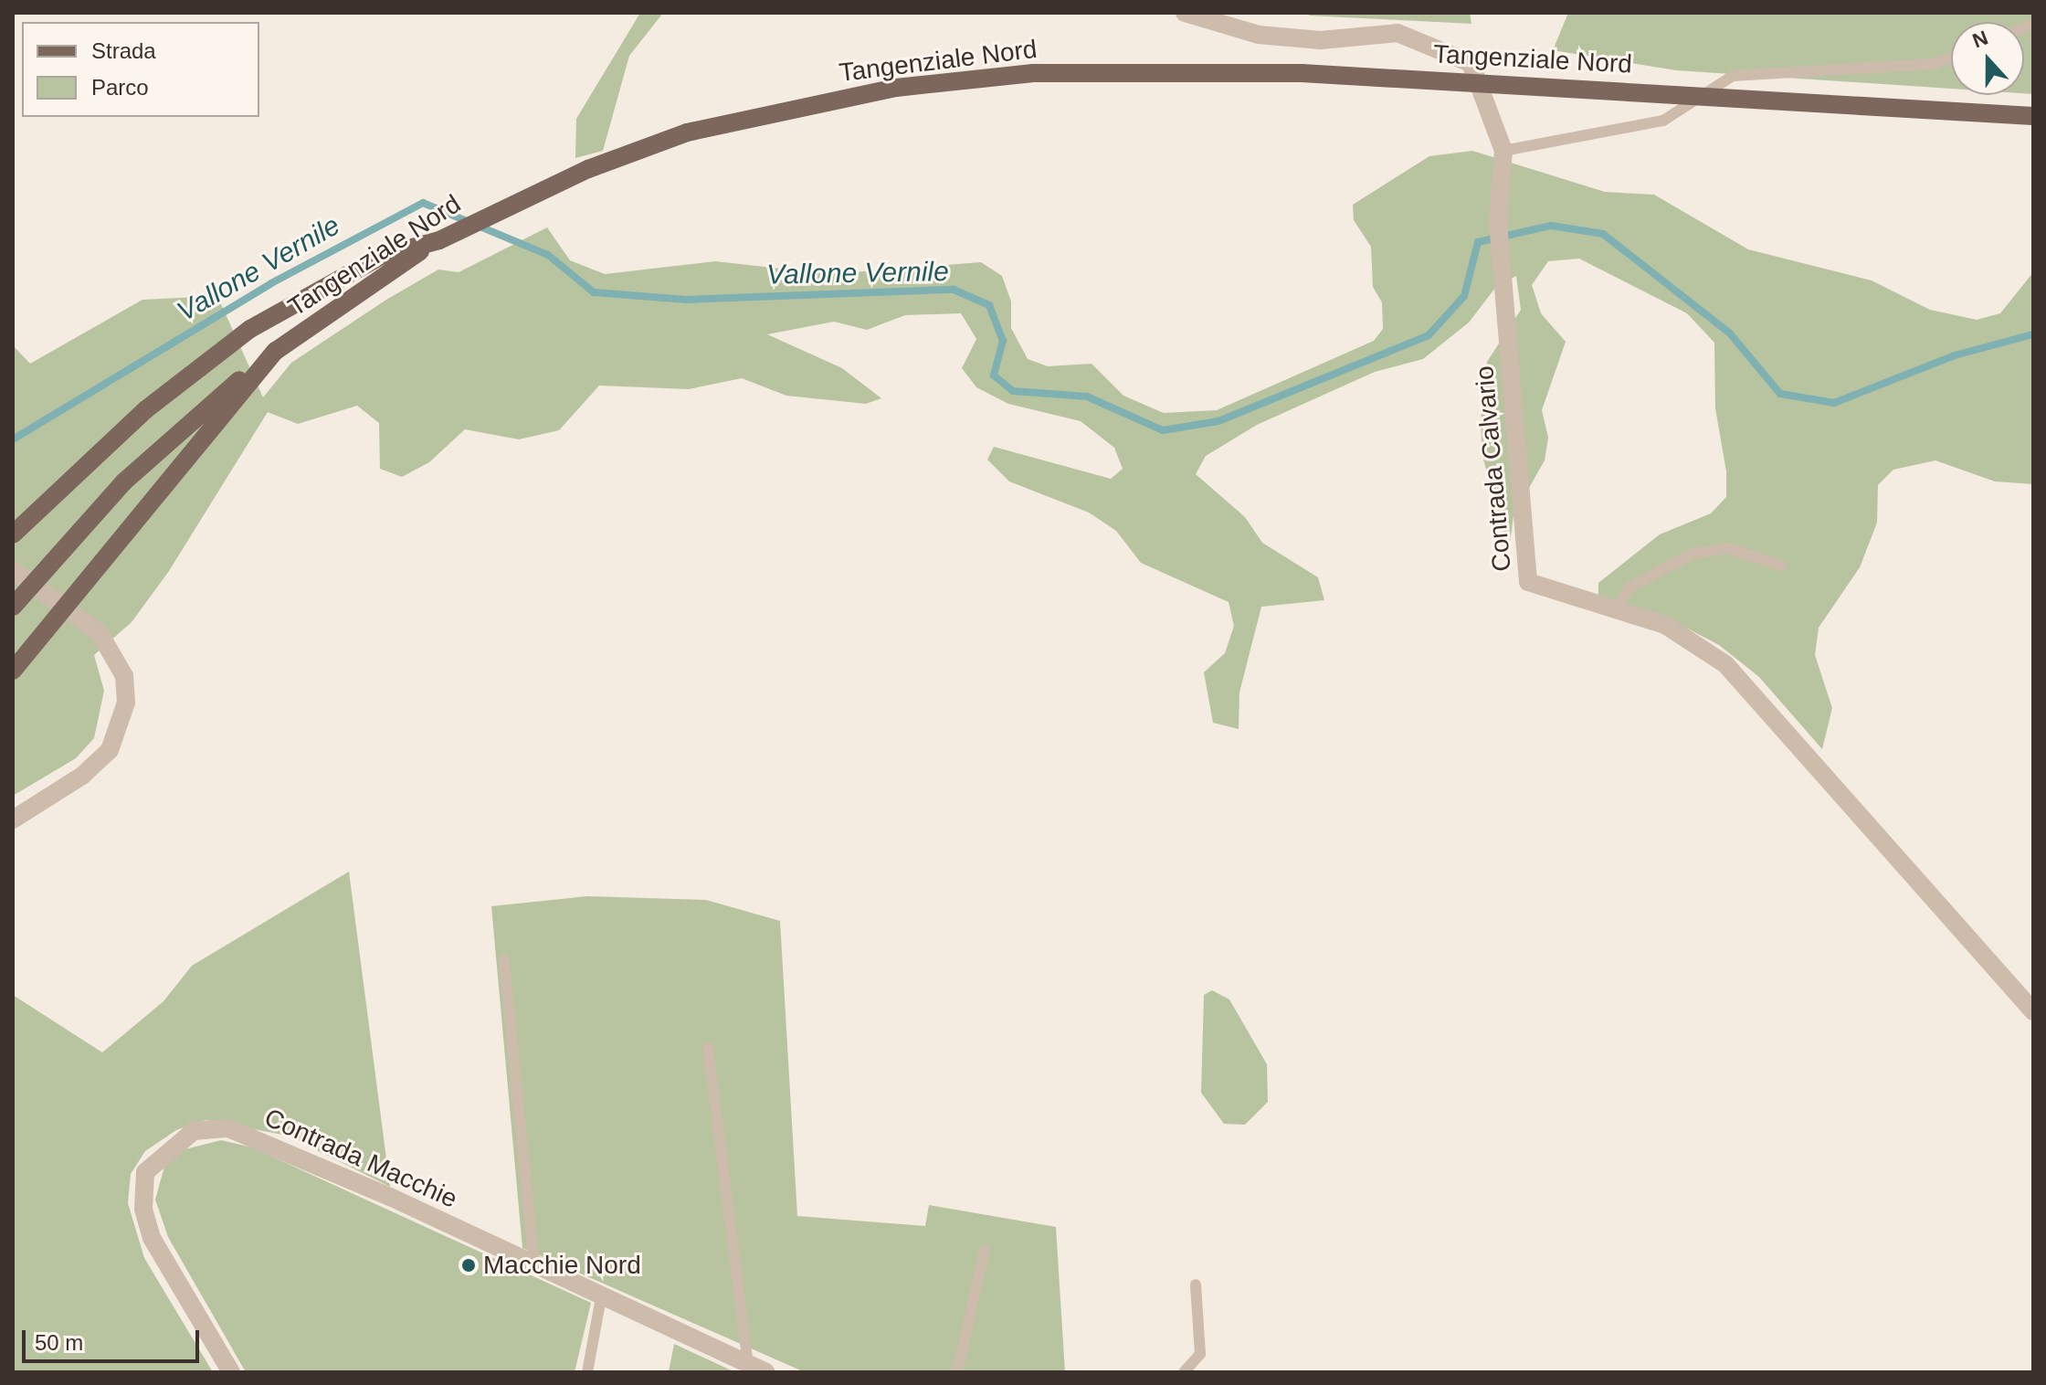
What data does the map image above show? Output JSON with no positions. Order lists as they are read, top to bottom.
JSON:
{
  "streets": {
    "main road": ["Tangenziale Nord"],
    "street": ["Contrada Calvario", "Contrada Macchie"]
  },
  "water": ["Vallone Vernile"],
  "places": ["Macchie Nord"],
  "legend": ["Strada", "Parco"],
  "scale_bar": "50 m",
  "north": "top"
}
